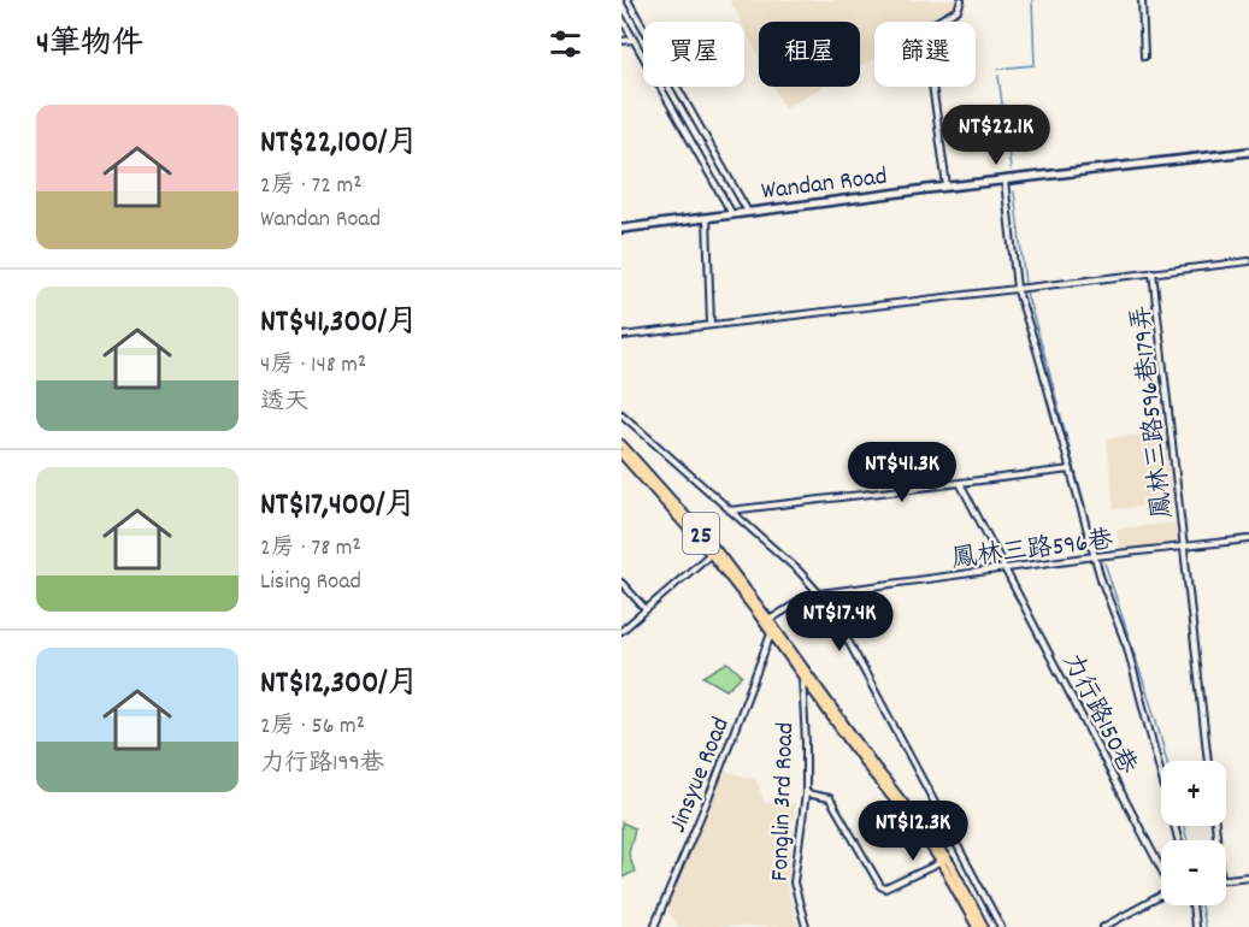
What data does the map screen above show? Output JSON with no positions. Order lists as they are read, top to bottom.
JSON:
{
  "streets": {
    "main road": ["25"],
    "street": [
      "Wandan Road",
      "鳳林三路596巷179弄",
      "鳳林三路596巷",
      "力行路150巷",
      "Jinsyue Road",
      "Fonglin 3rd Road"
    ]
  },
  "crossings": [
    ["鳳林三路596巷179弄", "鳳林三路596巷"],
    ["25", "鳳林三路596巷"],
    ["25", "Jinsyue Road"],
    ["25", "Fonglin 3rd Road"],
    ["鳳林三路596巷", "力行路150巷"]
  ],
  "page": {
    "heading": "4筆物件",
    "chip": ["買屋", "租屋", "篩選"],
    "list": [
      {
        "name": "NT$22,100/月",
        "note": "2房 · 72 m² · Wandan Road"
      },
      {
        "name": "NT$41,300/月",
        "note": "4房 · 148 m² · 透天"
      },
      {
        "name": "NT$17,400/月",
        "note": "2房 · 78 m² · Lising Road"
      },
      {
        "name": "NT$12,300/月",
        "note": "2房 · 56 m² · 力行路199巷"
      }
    ],
    "price": [
      "NT$22.1K",
      "NT$41.3K",
      "NT$17.4K",
      "NT$12.3K"
    ],
    "map_buttons": ["+", "−"]
  }
}
